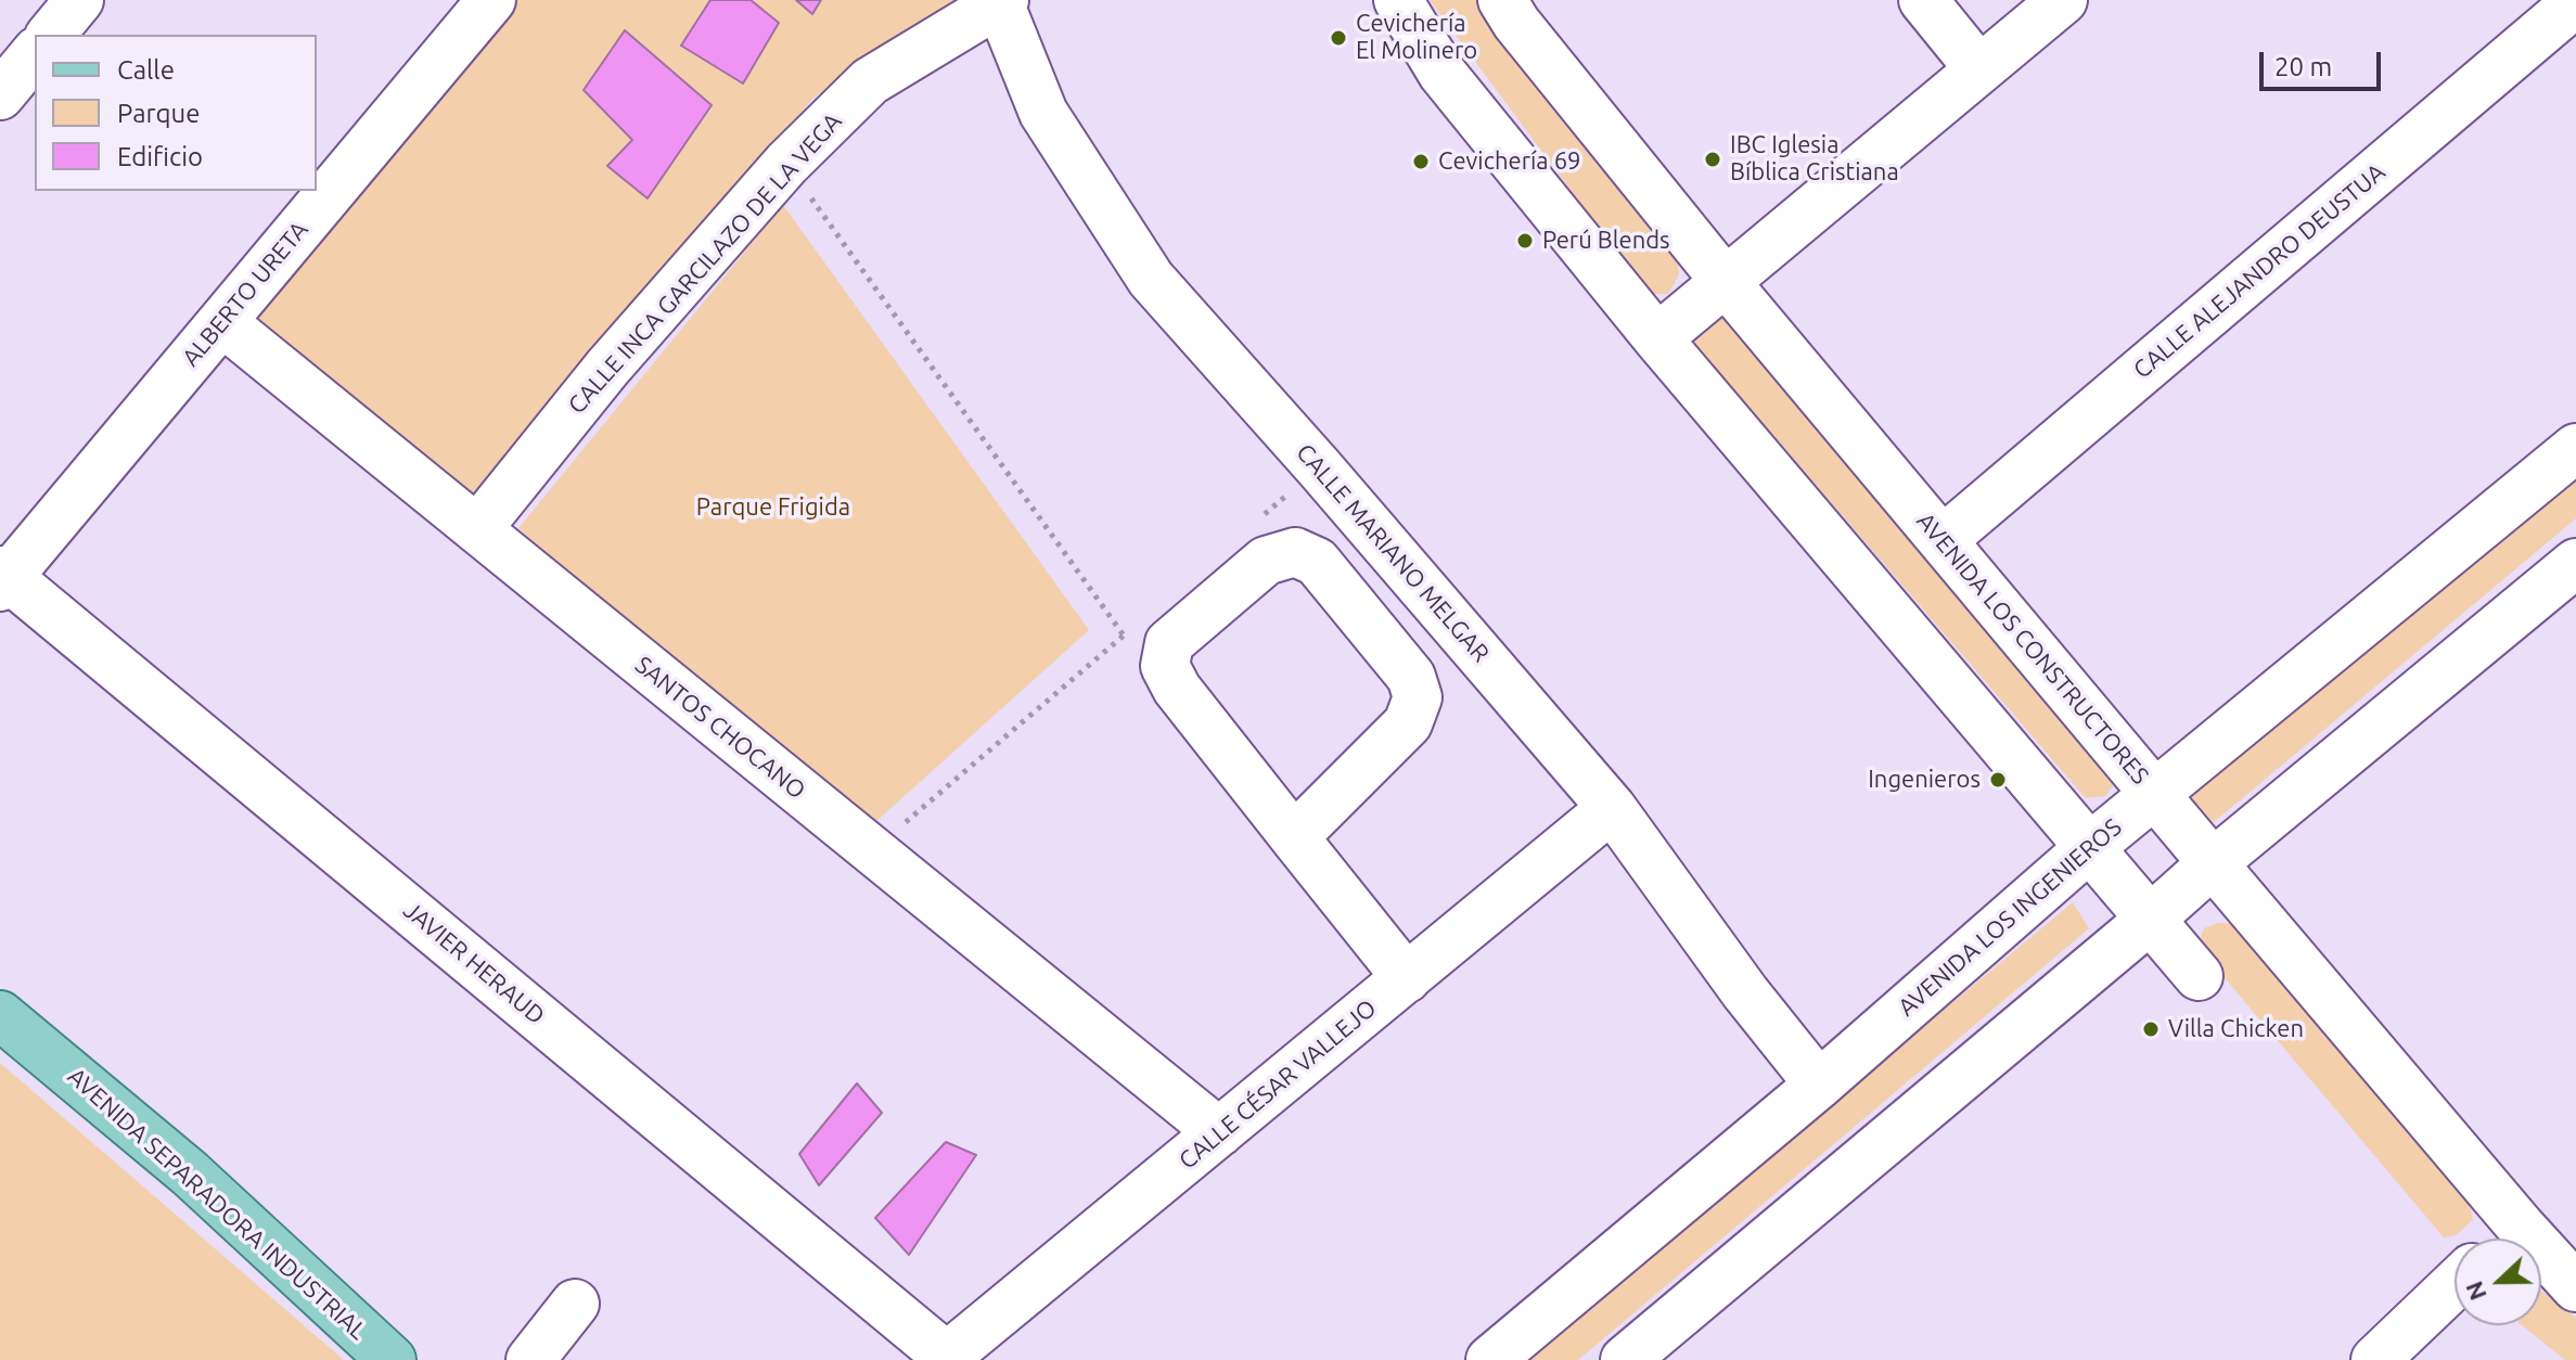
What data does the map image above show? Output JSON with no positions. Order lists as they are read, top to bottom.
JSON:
{
  "streets": {
    "main road": ["AVENIDA SEPARADORA INDUSTRIAL"],
    "street": [
      "CALLE INCA GARCILAZO DE LA VEGA",
      "CALLE ALEJANDRO DEUSTUA",
      "ALBERTO URETA",
      "CALLE MARIANO MELGAR",
      "AVENIDA LOS CONSTRUCTORES",
      "SANTOS CHOCANO",
      "AVENIDA LOS INGENIEROS",
      "JAVIER HERAUD",
      "CALLE CÉSAR VALLEJO"
    ]
  },
  "crossings": [
    ["CALLE INCA GARCILAZO DE LA VEGA", "CALLE MARIANO MELGAR"],
    ["CALLE INCA GARCILAZO DE LA VEGA", "SANTOS CHOCANO"],
    ["CALLE ALEJANDRO DEUSTUA", "AVENIDA LOS CONSTRUCTORES"],
    ["ALBERTO URETA", "SANTOS CHOCANO"],
    ["ALBERTO URETA", "JAVIER HERAUD"],
    ["CALLE MARIANO MELGAR", "AVENIDA LOS INGENIEROS"],
    ["CALLE MARIANO MELGAR", "CALLE CÉSAR VALLEJO"],
    ["AVENIDA LOS CONSTRUCTORES", "AVENIDA LOS INGENIEROS"],
    ["SANTOS CHOCANO", "CALLE CÉSAR VALLEJO"],
    ["JAVIER HERAUD", "CALLE CÉSAR VALLEJO"]
  ],
  "parks": ["Parque Frigida"],
  "places": [
    "Cevichería El Molinero",
    "IBC Iglesia Bíblica Cristiana",
    "Cevichería 69",
    "Perú Blends",
    "Ingenieros",
    "Villa Chicken"
  ],
  "legend": ["Calle", "Parque", "Edificio"],
  "scale_bar": "20 m",
  "north": "left"
}
